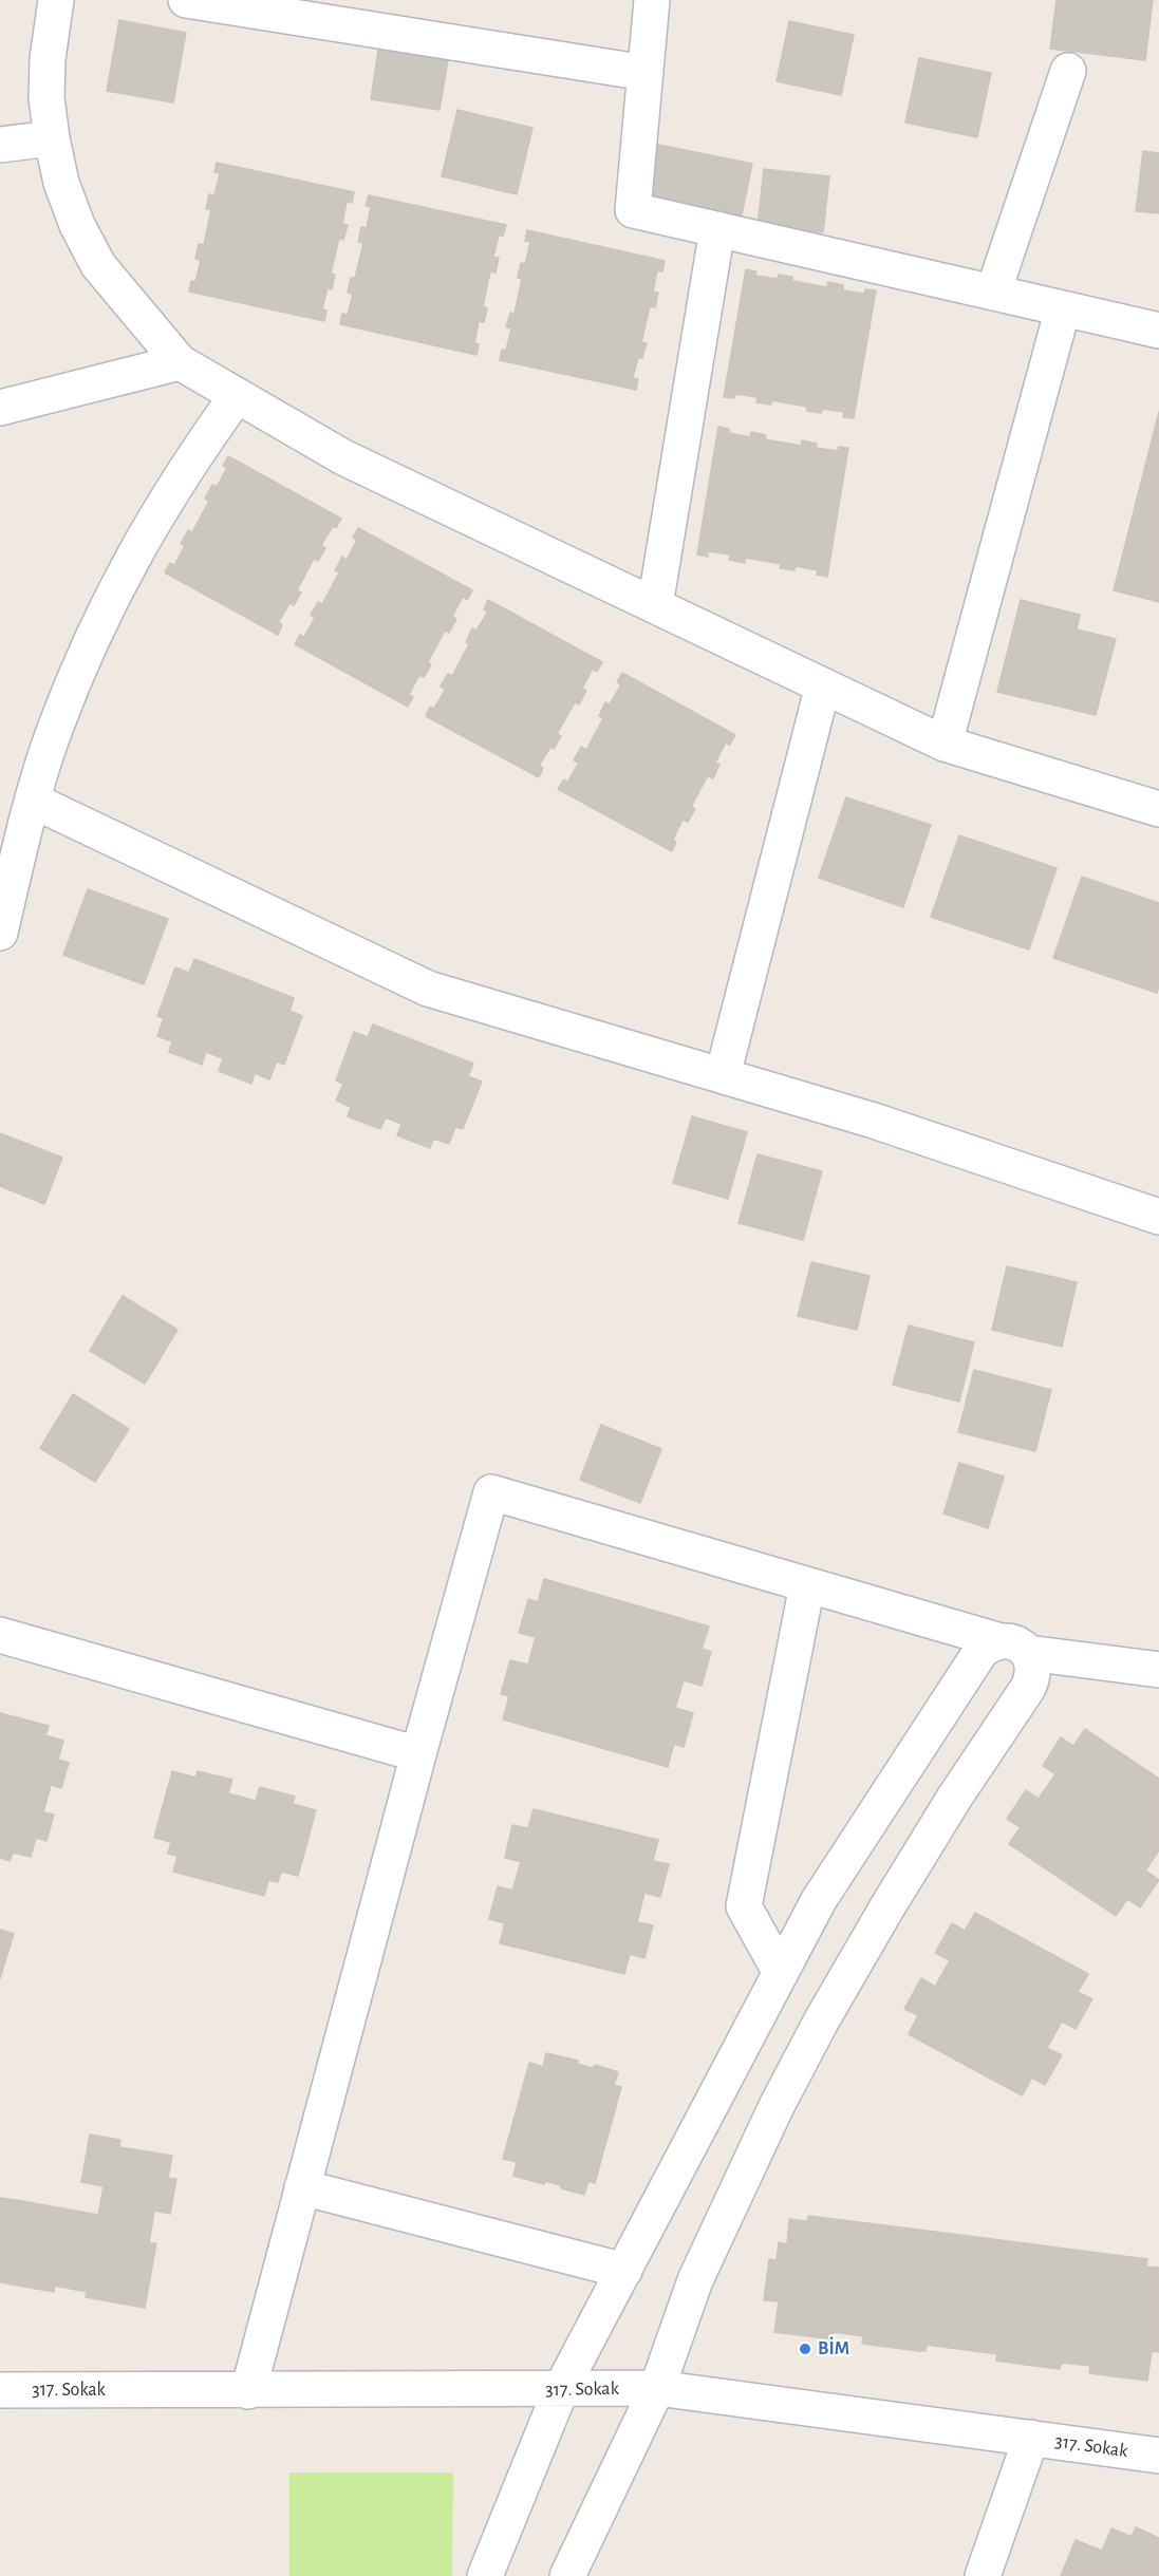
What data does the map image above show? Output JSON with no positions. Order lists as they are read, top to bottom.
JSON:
{
  "streets": {
    "street": ["317. Sokak"]
  },
  "places": ["BİM"]
}
